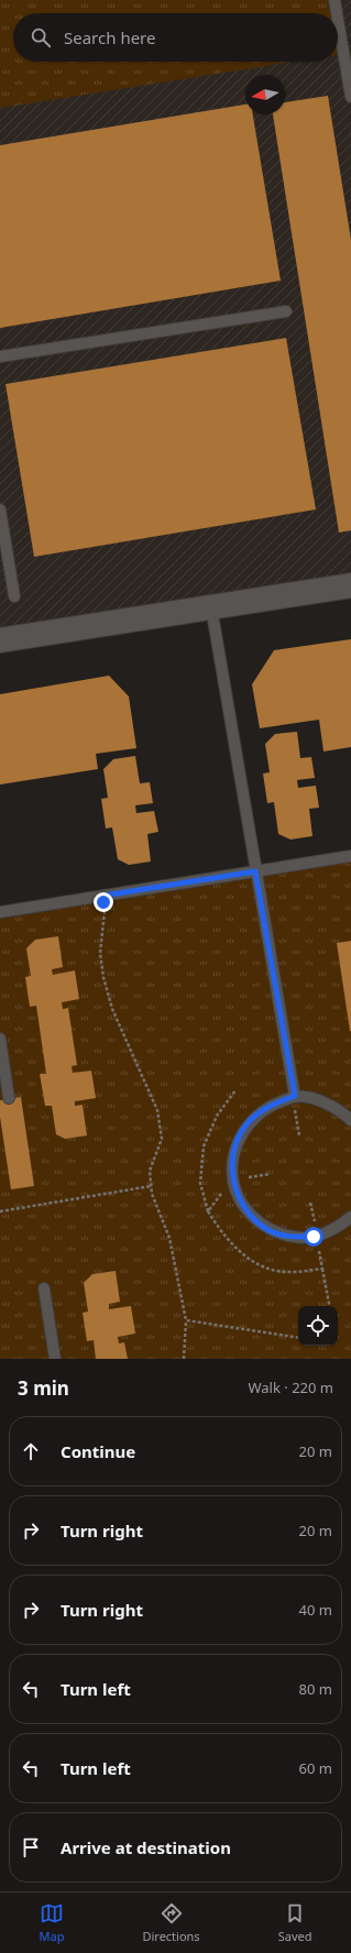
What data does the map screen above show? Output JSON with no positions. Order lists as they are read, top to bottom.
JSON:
{
  "north": "left",
  "page": {
    "search": "Search here",
    "heading": ["3 min", "Walk · 220 m"],
    "list": [
      ["Continue", "20 m"],
      ["Turn right", "20 m"],
      ["Turn right", "40 m"],
      ["Turn left", "80 m"],
      ["Turn left", "60 m"],
      "Arrive at destination"
    ],
    "nav": ["Map", "Directions", "Saved"]
  }
}
